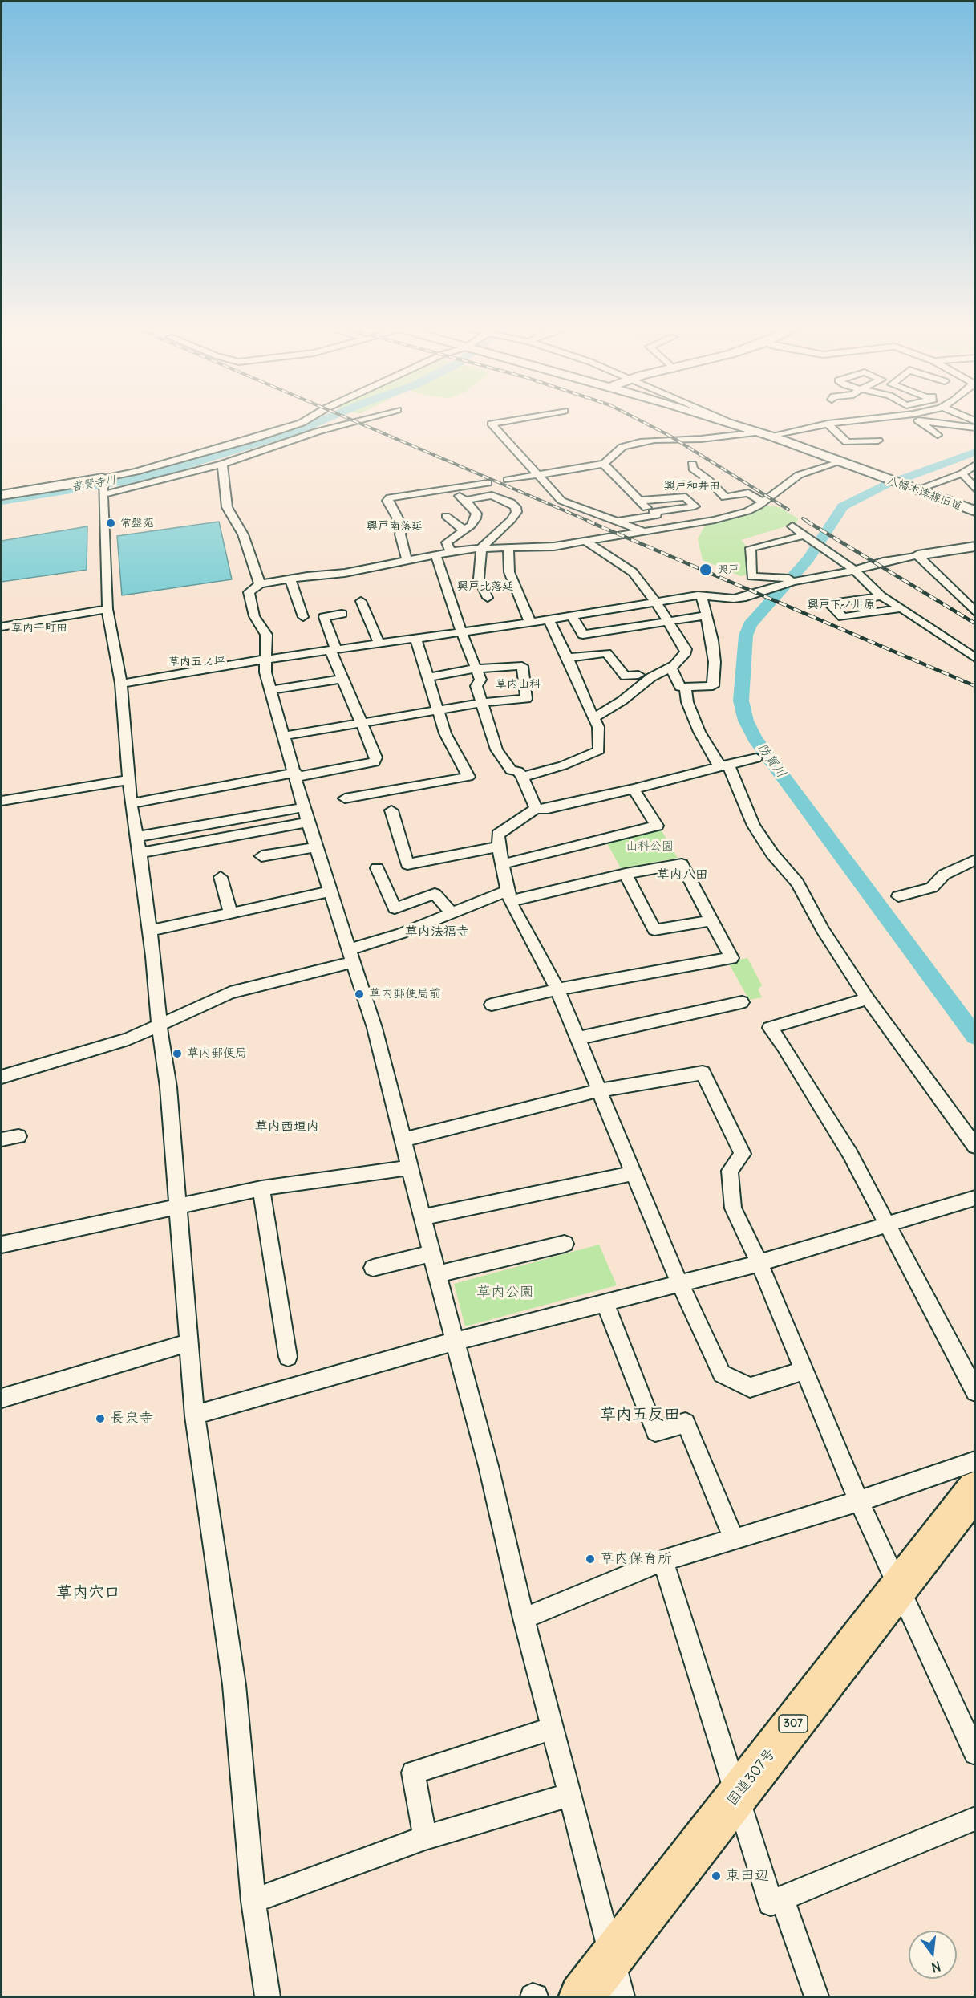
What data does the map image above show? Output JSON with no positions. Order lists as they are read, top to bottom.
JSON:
{
  "streets": {
    "highway": ["307", "国道307号"],
    "street": ["八幡木津線旧道"]
  },
  "districts": [
    "興戸和井田",
    "興戸南落延",
    "興戸北落延",
    "興戸下ノ川原",
    "草内一町田",
    "草内五ノ坪",
    "草内山科",
    "草内八田",
    "草内法福寺",
    "草内西垣内",
    "草内五反田",
    "草内穴口"
  ],
  "water": ["普賢寺川", "防賀川"],
  "parks": ["山科公園", "草内公園"],
  "places": [
    "常盤苑",
    "興戸",
    "草内郵便局前",
    "草内郵便局",
    "長泉寺",
    "草内保育所",
    "東田辺"
  ],
  "north": "bottom"
}
